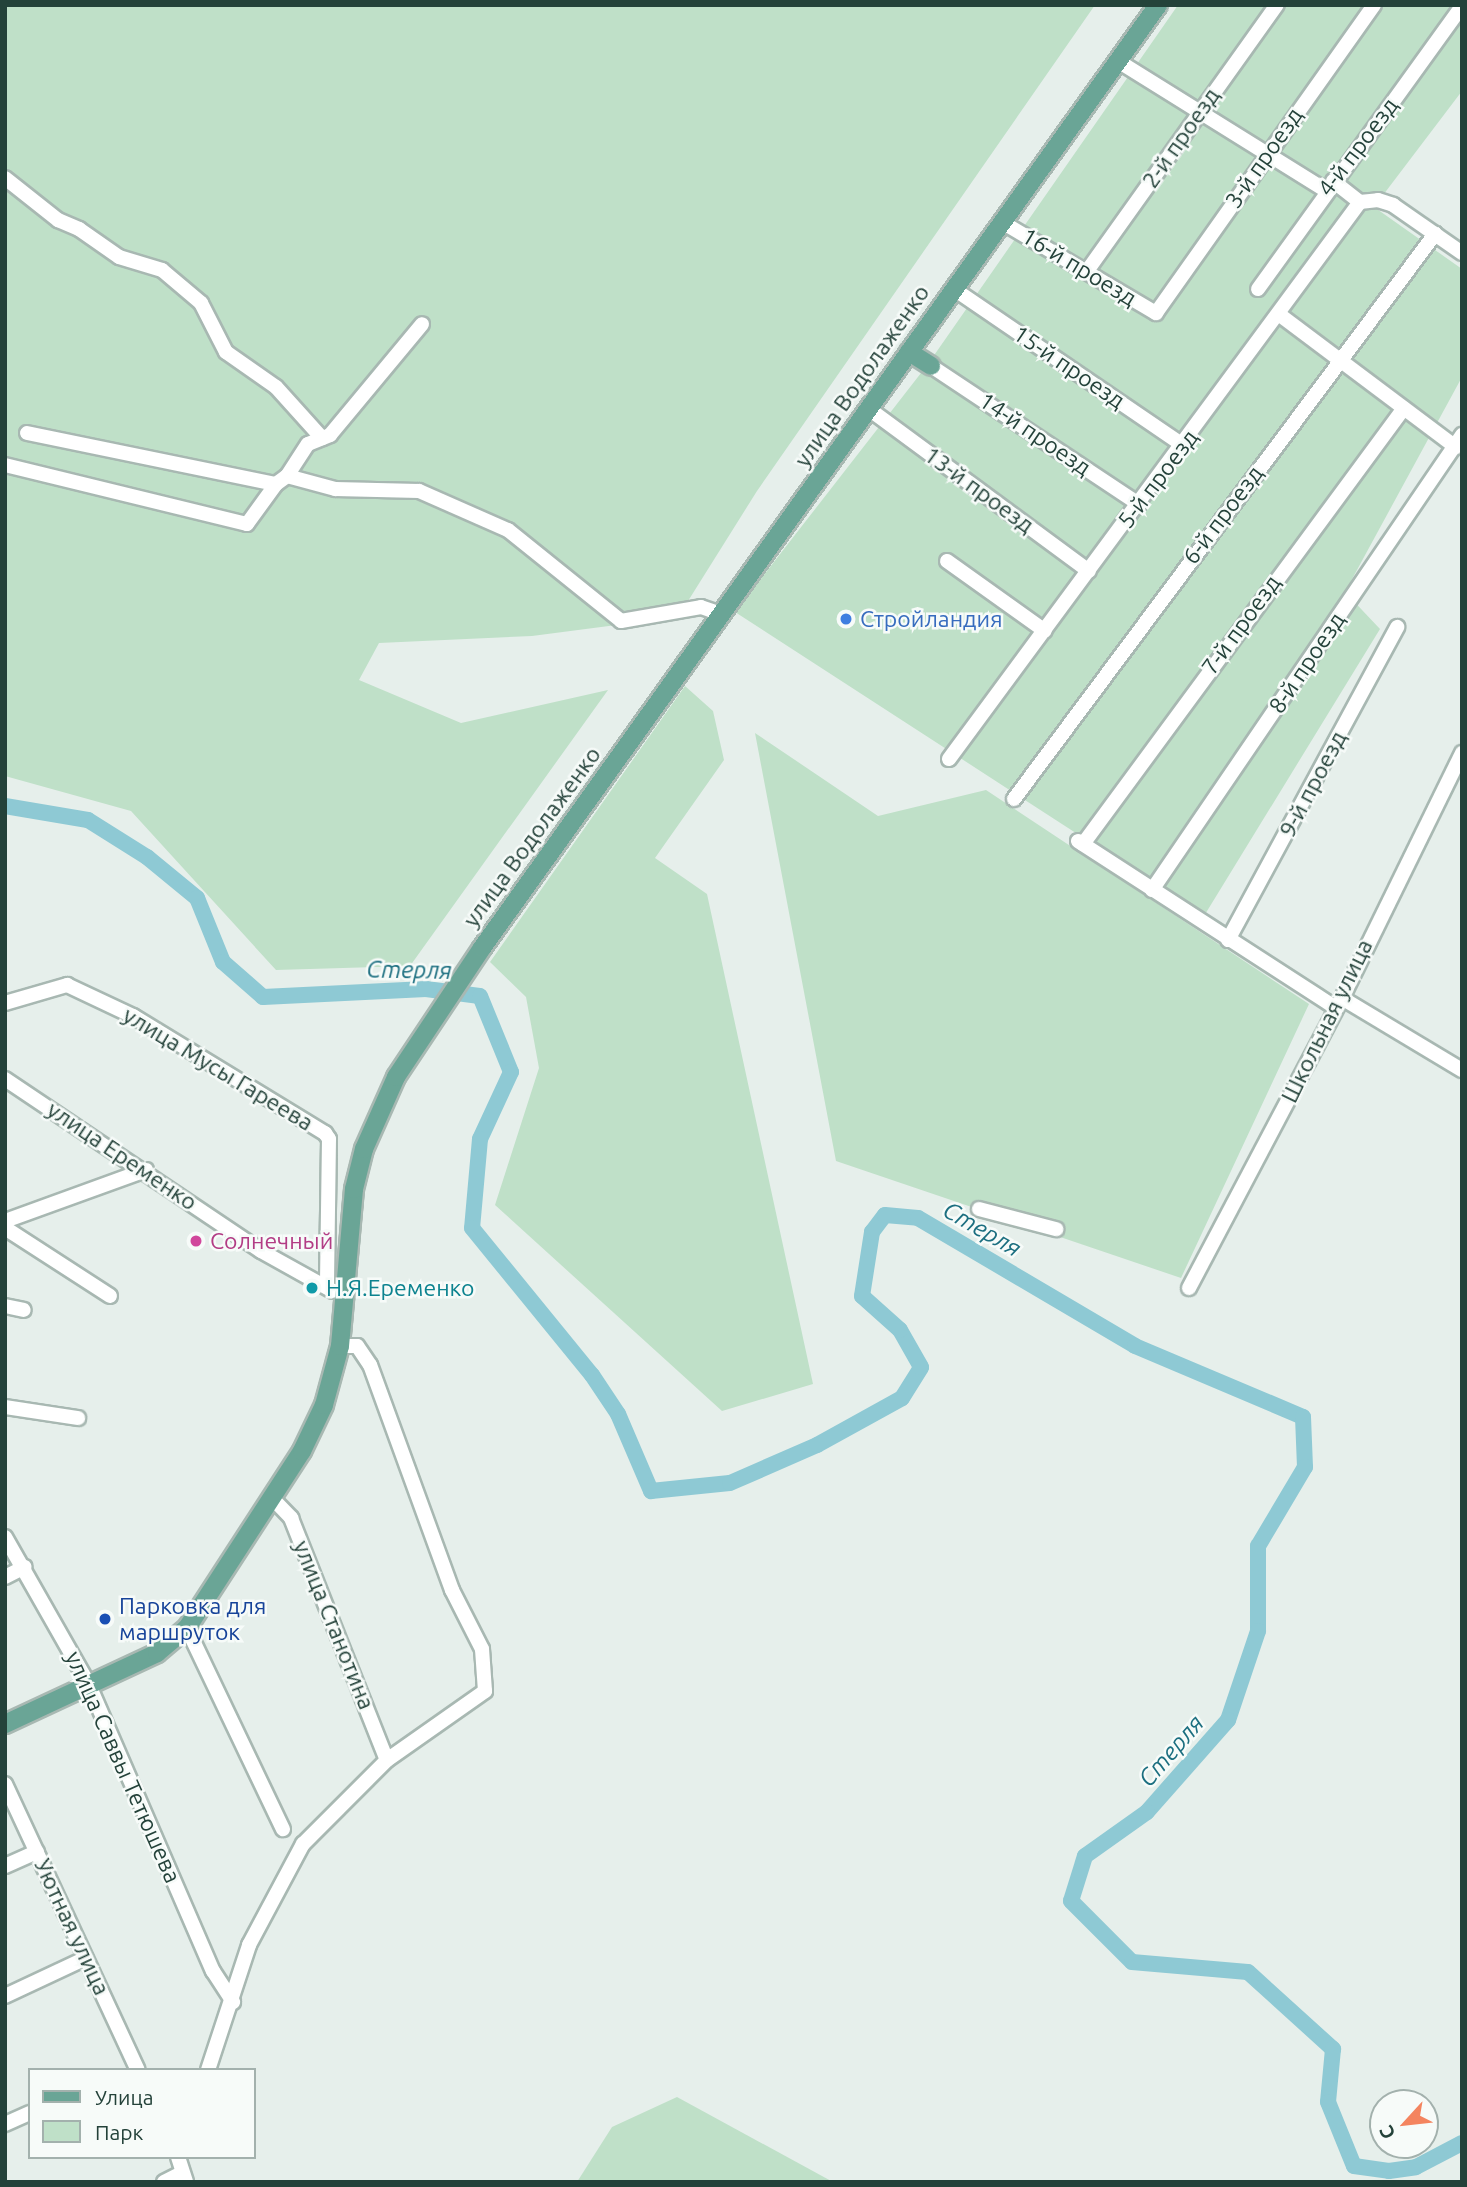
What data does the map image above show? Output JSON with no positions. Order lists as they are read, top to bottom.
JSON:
{
  "streets": {
    "main road": ["улица Водолаженко"],
    "street": [
      "2-й проезд",
      "4-й проезд",
      "3-й проезд",
      "16-й проезд",
      "15-й проезд",
      "14-й проезд",
      "5-й проезд",
      "13-й проезд",
      "6-й проезд",
      "7-й проезд",
      "8-й проезд",
      "9-й проезд",
      "Школьная улица",
      "улица Мусы Гареева",
      "улица Еременко",
      "улица Станотина",
      "улица Саввы Тетюшева",
      "Уютная улица"
    ]
  },
  "crossings": [
    ["2-й проезд", "16-й проезд"],
    ["3-й проезд", "16-й проезд"],
    ["16-й проезд", "улица Водолаженко"],
    ["15-й проезд", "улица Водолаженко"],
    ["15-й проезд", "5-й проезд"],
    ["улица Водолаженко", "13-й проезд"],
    ["улица Водолаженко", "улица Еременко"],
    ["улица Водолаженко", "улица Станотина"],
    ["улица Водолаженко", "улица Саввы Тетюшева"],
    ["14-й проезд", "5-й проезд"],
    ["5-й проезд", "13-й проезд"],
    ["7-й проезд", "8-й проезд"],
    ["улица Мусы Гареева", "улица Еременко"]
  ],
  "water": ["Стерля"],
  "places": [
    "Стройландия",
    "Солнечный",
    "Н.Я.Еременко",
    "Парковка для маршруток"
  ],
  "legend": ["Улица", "Парк"],
  "north": "bottom left"
}
